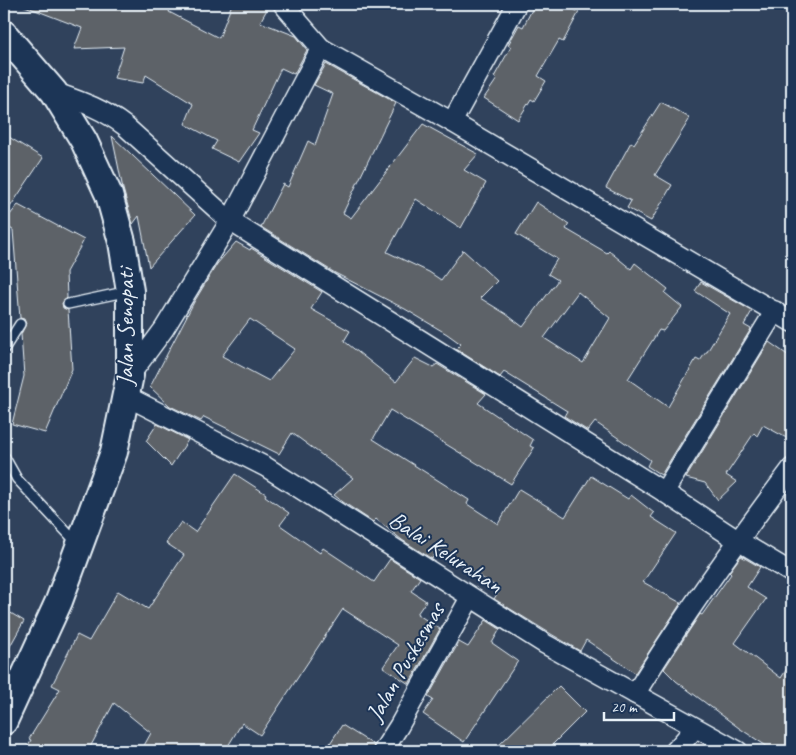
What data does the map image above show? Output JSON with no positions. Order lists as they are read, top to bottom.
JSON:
{
  "streets": {
    "main road": ["Jalan Senopati"],
    "street": ["Balai Kelurahan", "Jalan Puskesmas"]
  },
  "crossings": [
    ["Jalan Senopati", "Balai Kelurahan"],
    ["Balai Kelurahan", "Jalan Puskesmas"]
  ],
  "scale_bar": "20 m"
}
